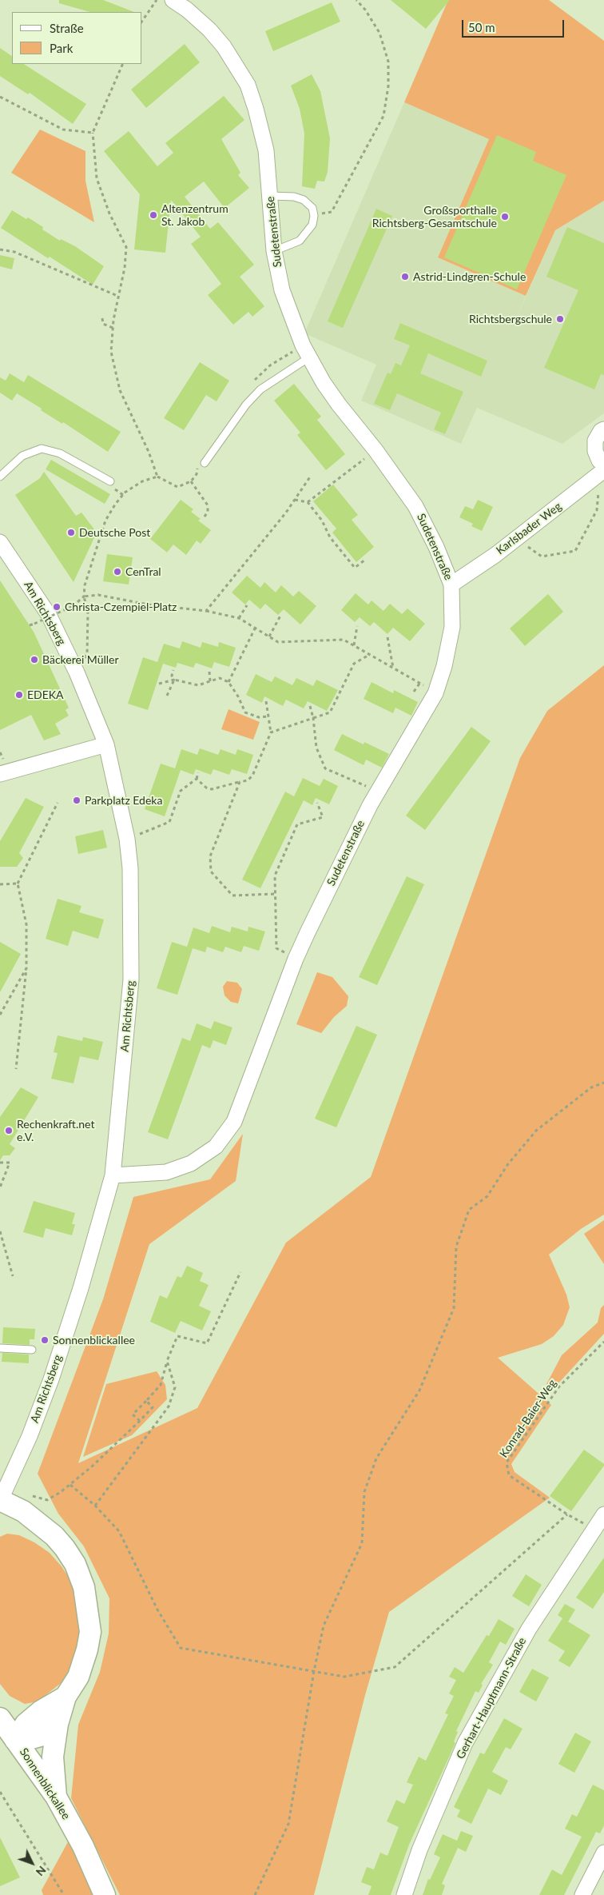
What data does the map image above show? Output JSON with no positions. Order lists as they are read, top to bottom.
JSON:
{
  "streets": {
    "main road": ["Sonnenblickallee"],
    "street": [
      "Sudetenstraße",
      "Karlsbader Weg",
      "Am Richtsberg",
      "Gerhart-Hauptmann-Straße"
    ],
    "path": ["Konrad-Baier-Weg"]
  },
  "crossings": [
    ["Sudetenstraße", "Karlsbader Weg"],
    ["Sudetenstraße", "Am Richtsberg"]
  ],
  "places": [
    "Altenzentrum St. Jakob",
    "Großsporthalle Richtsberg-Gesamtschule",
    "Astrid-Lindgren-Schule",
    "Richtsbergschule",
    "Deutsche Post",
    "CenTral",
    "Christa-Czempiel-Platz",
    "Bäckerei Müller",
    "EDEKA",
    "Parkplatz Edeka",
    "Rechenkraft.net e.V.",
    "Sonnenblickallee"
  ],
  "legend": ["Straße", "Park"],
  "scale_bar": "50 m",
  "north": "bottom right"
}
